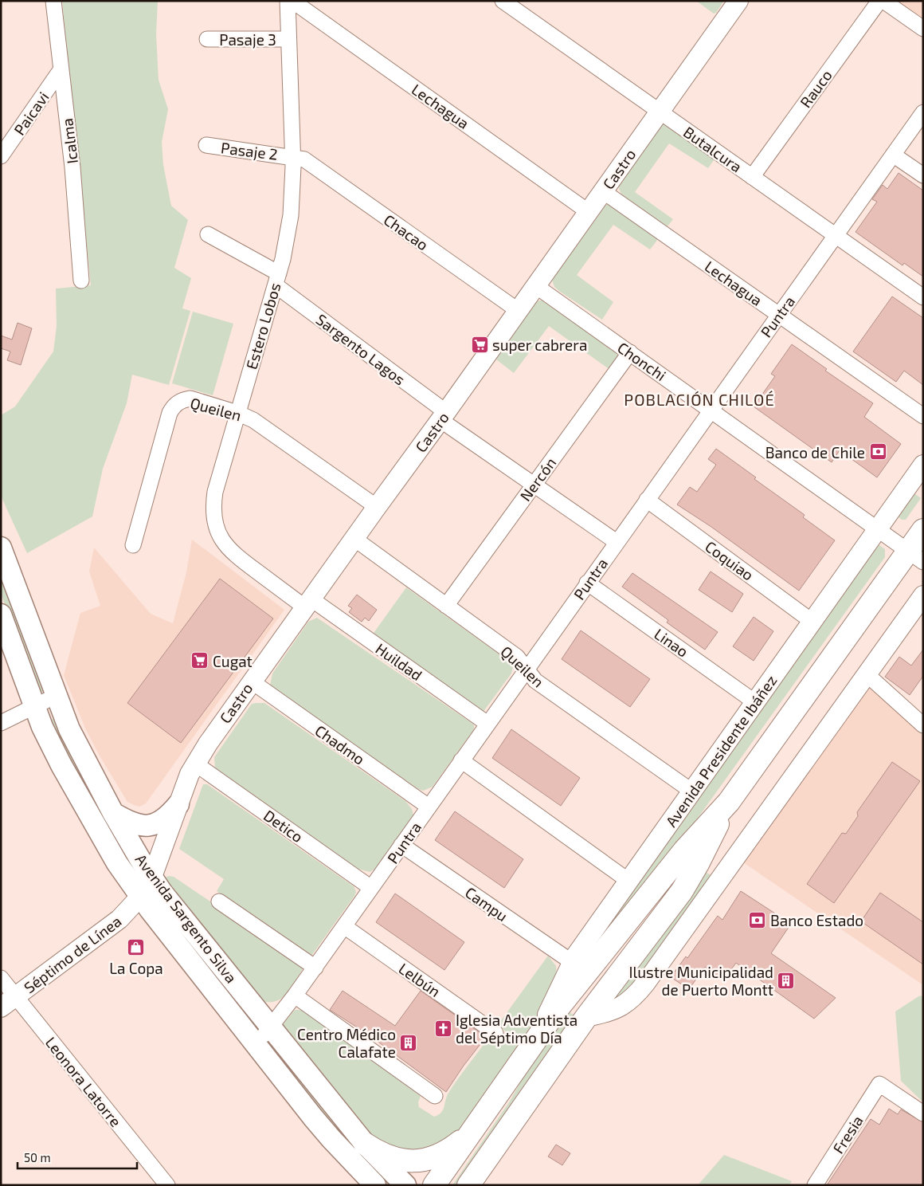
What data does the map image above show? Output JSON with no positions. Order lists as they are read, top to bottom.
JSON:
{
  "streets": {
    "main road": ["Avenida Presidente Ibáñez", "Avenida Sargento Silva"],
    "street": [
      "Pasaje 3",
      "Rauco",
      "Lechagua",
      "Paicavi",
      "Icalma",
      "Butalcura",
      "Pasaje 2",
      "Castro",
      "Chacao",
      "Puntra",
      "Estero Lobos",
      "Sargento Lagos",
      "Chonchi",
      "Queilen",
      "Nercón",
      "Coquiao",
      "Linao",
      "Huildad",
      "Chadmo",
      "Detico",
      "Campu",
      "Séptimo de Línea",
      "Lelbún",
      "Leonora Latorre",
      "Fresia"
    ]
  },
  "crossings": [
    ["Pasaje 3", "Estero Lobos"],
    ["Rauco", "Butalcura"],
    ["Lechagua", "Castro"],
    ["Lechagua", "Puntra"],
    ["Paicavi", "Icalma"],
    ["Butalcura", "Castro"],
    ["Butalcura", "Puntra"],
    ["Pasaje 2", "Chacao"],
    ["Pasaje 2", "Estero Lobos"],
    ["Castro", "Chacao"],
    ["Castro", "Estero Lobos"],
    ["Castro", "Sargento Lagos"],
    ["Castro", "Chonchi"],
    ["Castro", "Queilen"],
    ["Castro", "Huildad"],
    ["Castro", "Chadmo"],
    ["Castro", "Detico"],
    ["Castro", "Avenida Sargento Silva"],
    ["Castro", "Séptimo de Línea"],
    ["Chacao", "Estero Lobos"],
    ["Puntra", "Sargento Lagos"],
    ["Puntra", "Chonchi"],
    ["Puntra", "Queilen"],
    ["Puntra", "Coquiao"],
    ["Puntra", "Linao"],
    ["Puntra", "Huildad"],
    ["Puntra", "Chadmo"],
    ["Puntra", "Detico"],
    ["Puntra", "Campu"],
    ["Puntra", "Avenida Sargento Silva"],
    ["Puntra", "Lelbún"],
    ["Estero Lobos", "Sargento Lagos"],
    ["Estero Lobos", "Queilen"],
    ["Estero Lobos", "Huildad"],
    ["Sargento Lagos", "Nercón"],
    ["Chonchi", "Nercón"],
    ["Chonchi", "Avenida Presidente Ibáñez"],
    ["Queilen", "Nercón"],
    ["Queilen", "Avenida Presidente Ibáñez"],
    ["Coquiao", "Avenida Presidente Ibáñez"],
    ["Linao", "Avenida Presidente Ibáñez"],
    ["Avenida Presidente Ibáñez", "Campu"],
    ["Avenida Sargento Silva", "Séptimo de Línea"],
    ["Séptimo de Línea", "Leonora Latorre"]
  ],
  "districts": ["POBLACIÓN CHILOÉ"],
  "places": {
    "supermarket": ["super cabrera", "Cugat"],
    "bank": ["Banco de Chile", "Banco Estado"],
    "shop": ["La Copa"],
    "building": ["Ilustre Municipalidad de Puerto Montt", "Centro Médico Calafate"],
    "church": ["Iglesia Adventista del Séptimo Día"]
  },
  "scale_bar": "50 m"
}
